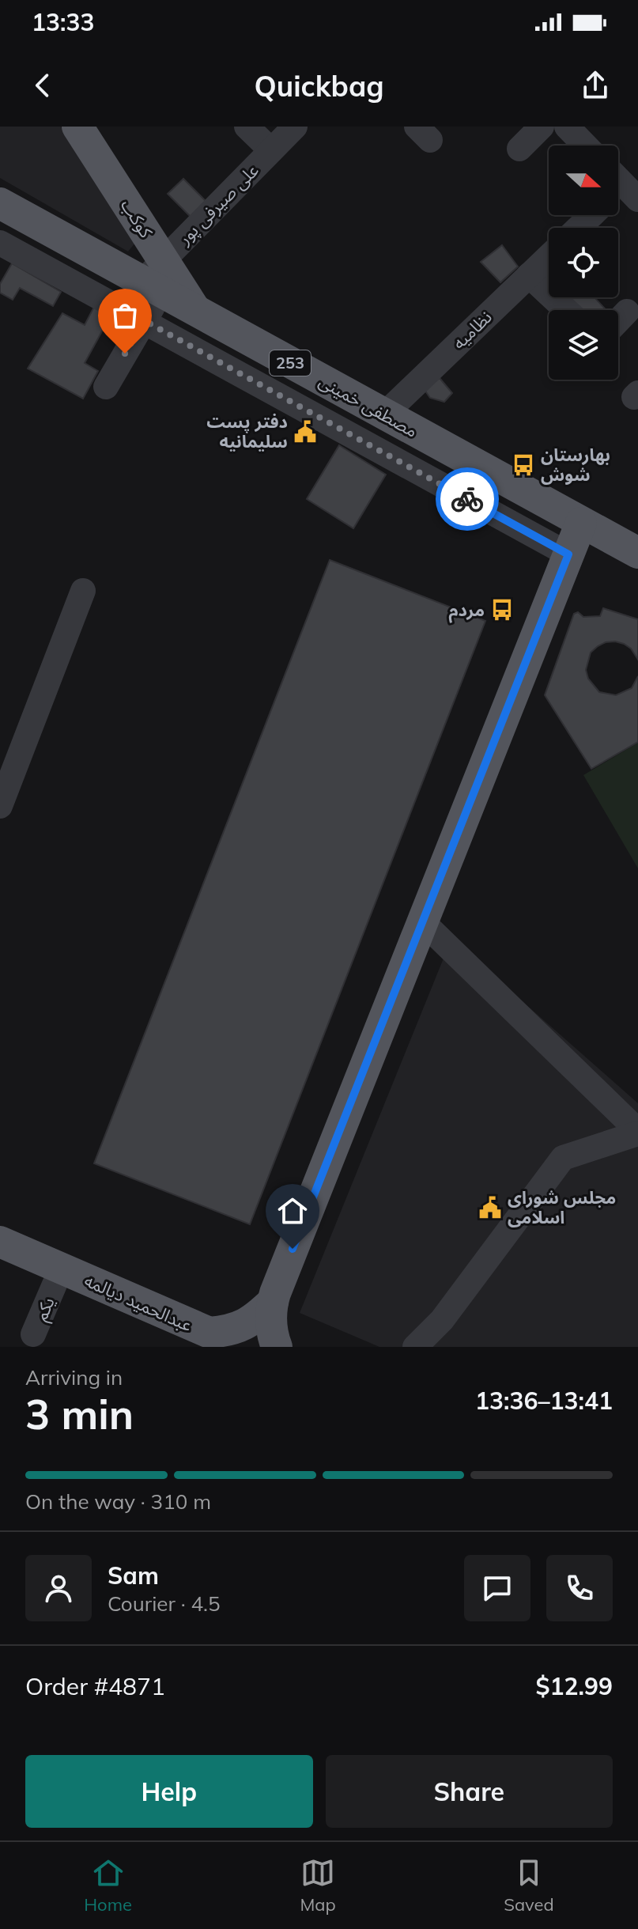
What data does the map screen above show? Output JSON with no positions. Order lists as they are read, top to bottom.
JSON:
{
  "streets": {
    "main road": [
      "کوکب",
      "253",
      "مصطفی خمینی",
      "عبدالحمید دیالمه"
    ],
    "street": ["علی صیرفی پور", "نظامیه", "یکم"]
  },
  "crossings": [
    ["علی صیرفی پور", "کوکب"],
    ["کوکب", "مصطفی خمینی"],
    ["نظامیه", "مصطفی خمینی"],
    ["عبدالحمید دیالمه", "یکم"]
  ],
  "places": {
    "public building": ["دفتر پست سلیمانیه", "مجلس شورای اسلامی"],
    "bus stop": ["بهارستان شوش", "مردم"]
  },
  "north": "right",
  "page": {
    "status": "13:33",
    "header": "Quickbag",
    "heading": ["3 min", "Arriving in", "13:36–13:41"],
    "panel": [
      "Sam",
      "Courier · 4.5",
      "Order #4871",
      "$12.99"
    ],
    "bar": "On the way · 310 m",
    "buttons": ["Help", "Share"],
    "tabs": ["Home", "Map", "Saved"]
  }
}
